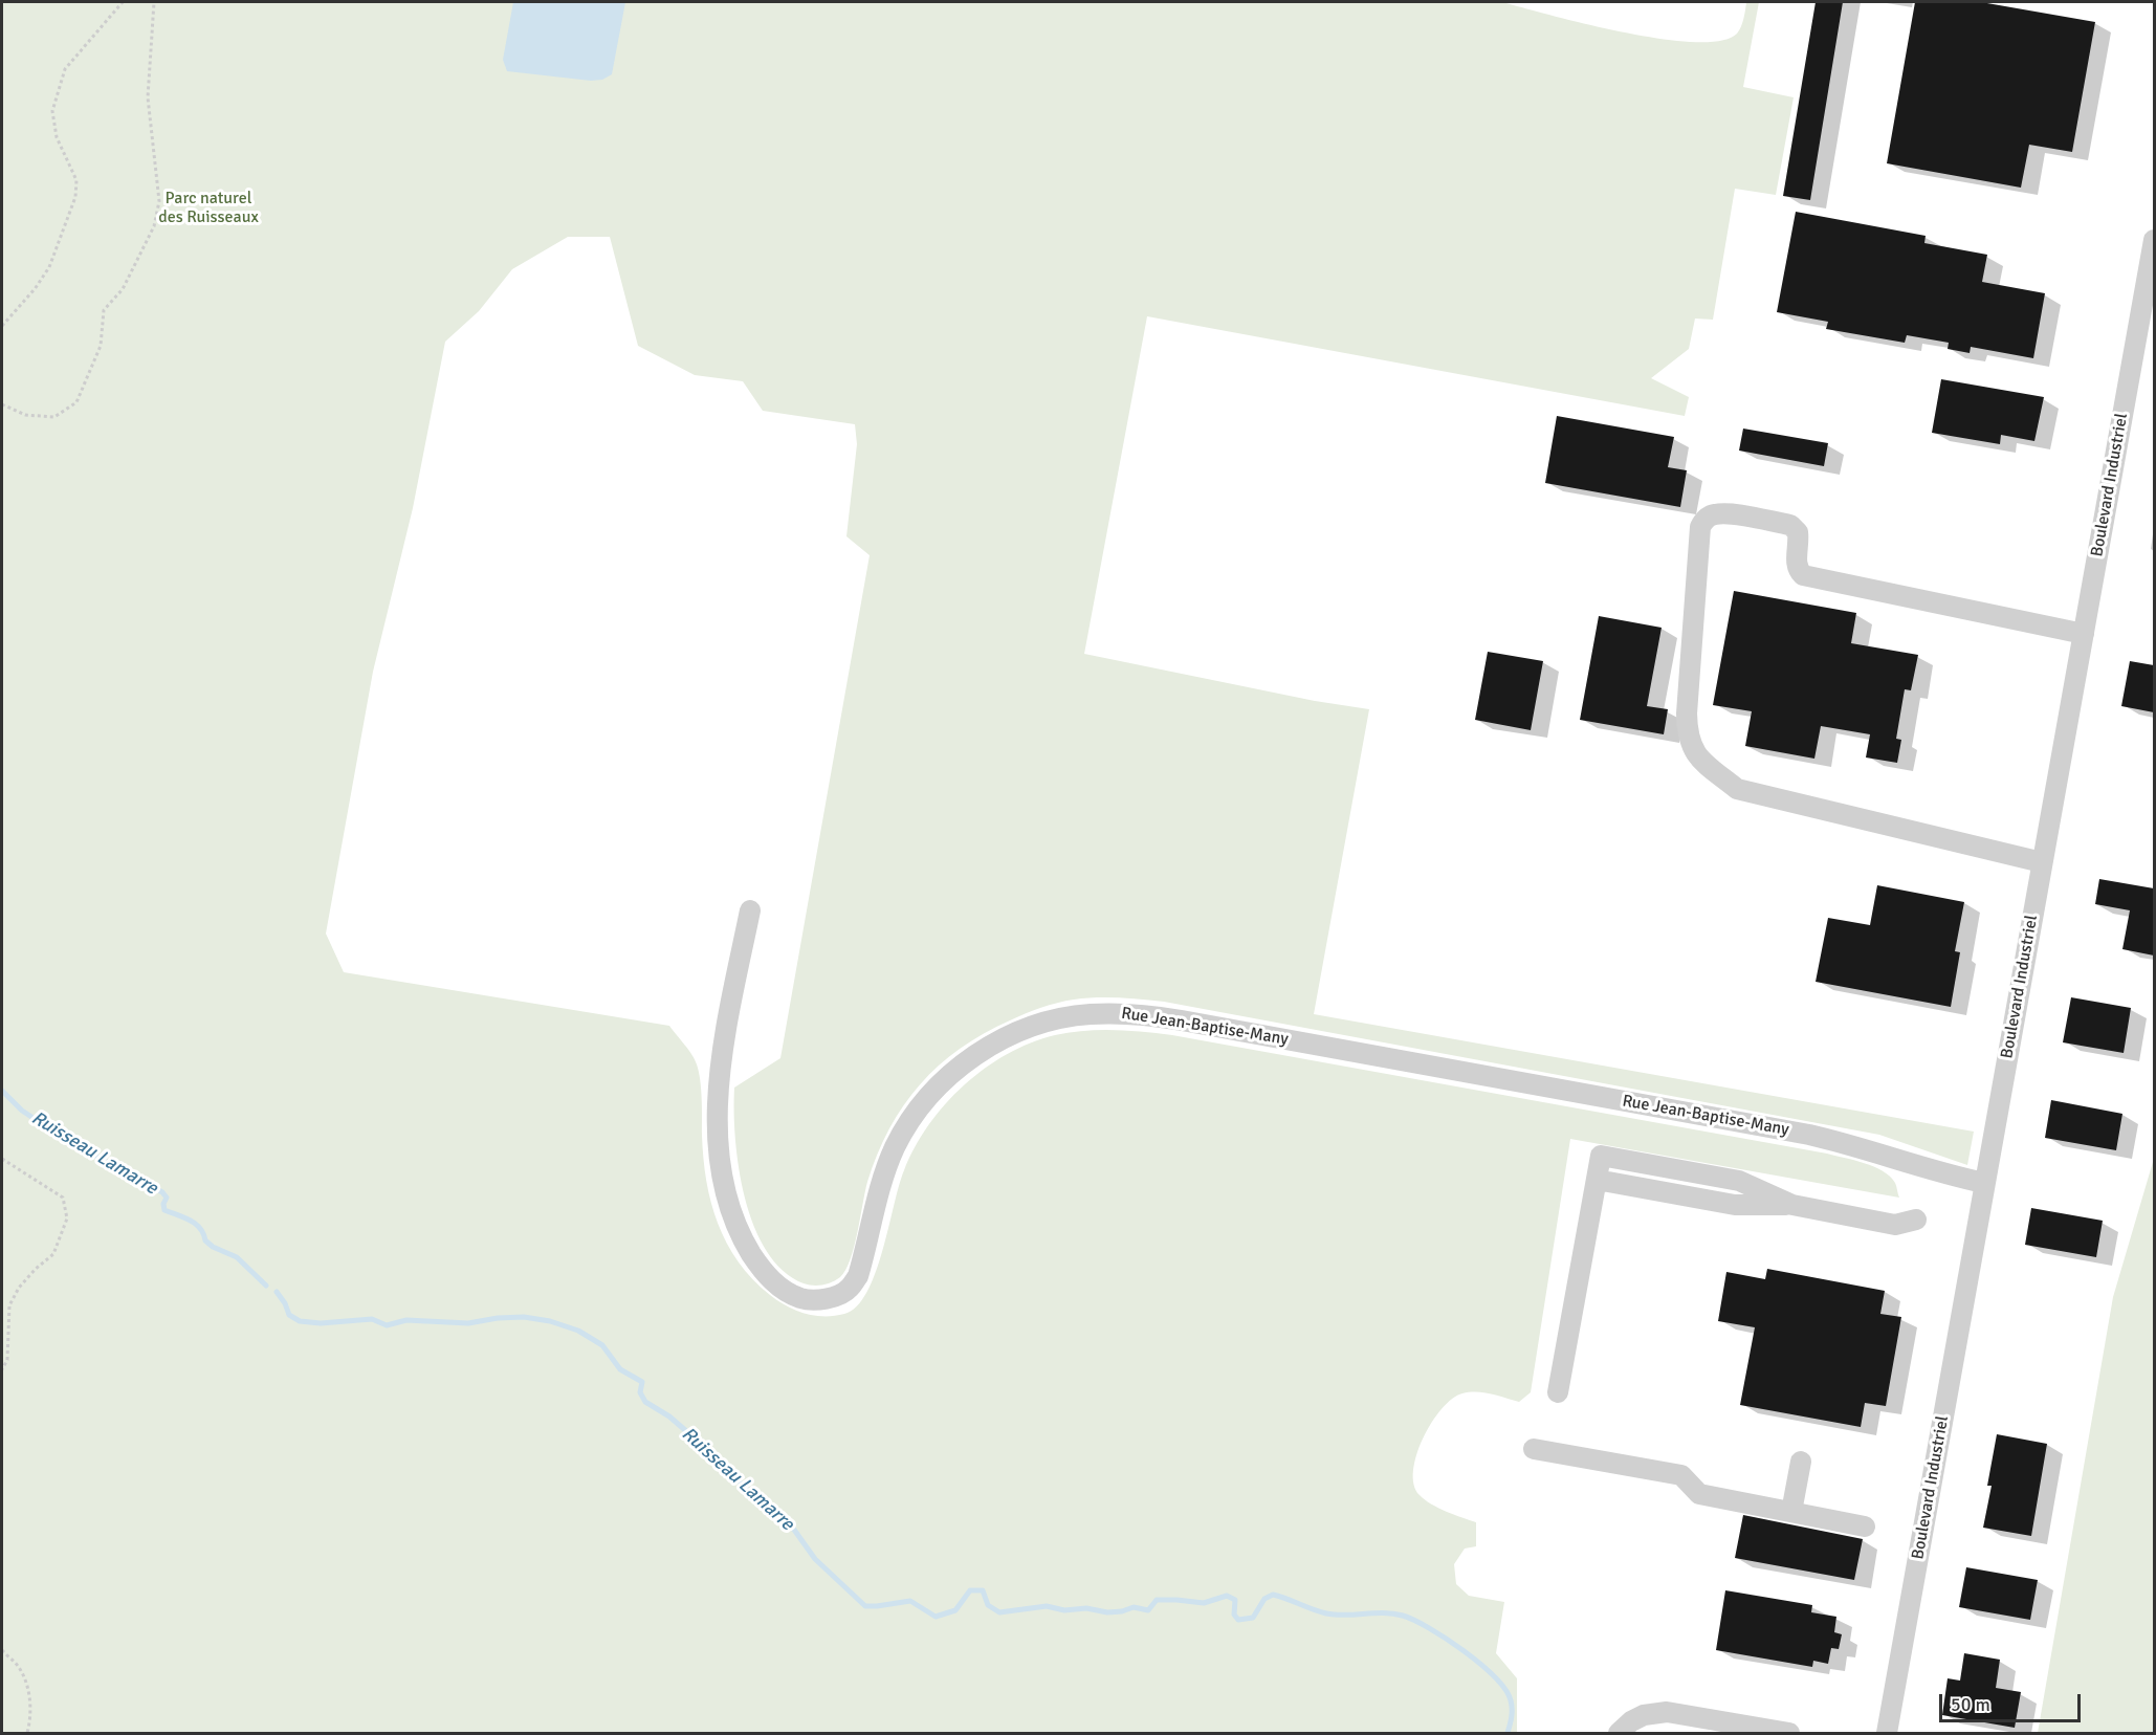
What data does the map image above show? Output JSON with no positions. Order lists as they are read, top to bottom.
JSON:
{
  "streets": {
    "street": ["Boulevard Industriel", "Rue Jean-Baptise-Many"]
  },
  "crossings": [
    ["Boulevard Industriel", "Rue Jean-Baptise-Many"]
  ],
  "water": ["Ruisseau Lamarre"],
  "parks": ["Parc naturel des Ruisseaux"],
  "scale_bar": "50 m"
}
